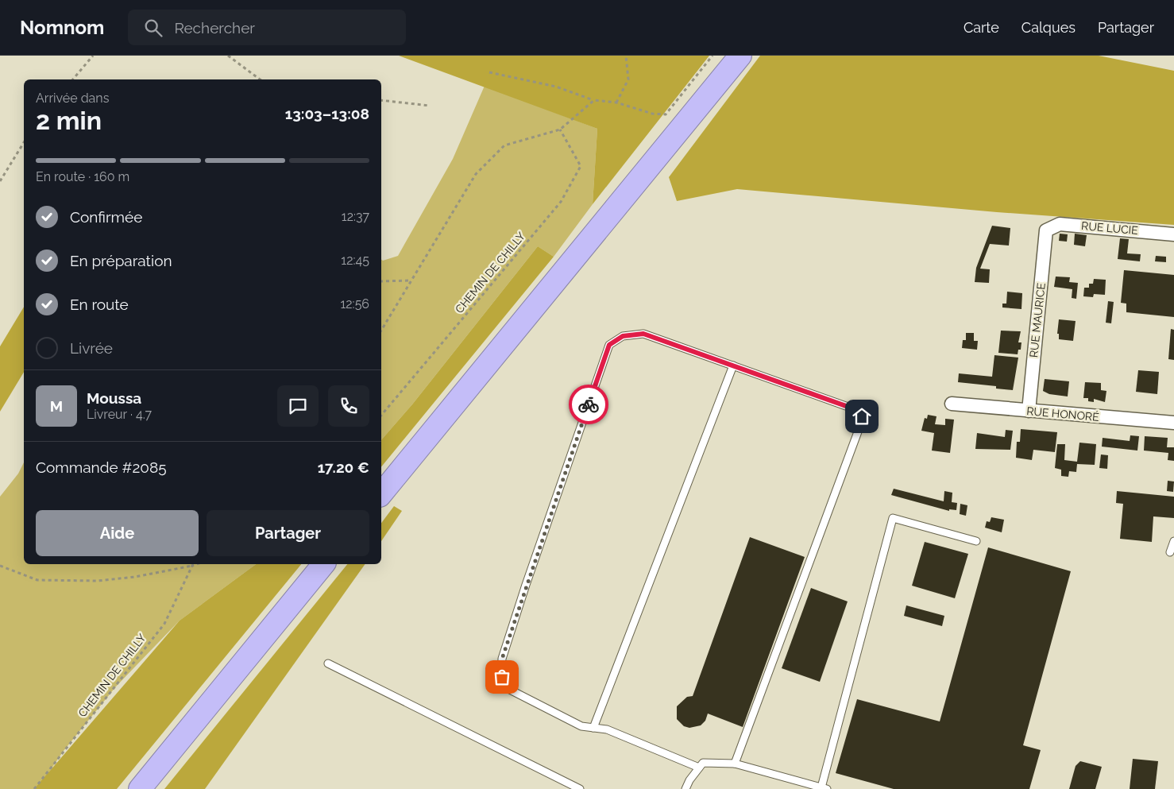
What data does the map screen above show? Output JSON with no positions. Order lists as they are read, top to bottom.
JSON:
{
  "streets": {
    "street": ["RUE LUCIE", "RUE MAURICE", "RUE HONORÉ"],
    "path": ["CHEMIN DE CHILLY"]
  },
  "crossings": [
    ["RUE LUCIE", "RUE MAURICE"],
    ["RUE MAURICE", "RUE HONORÉ"]
  ],
  "page": {
    "header": "Nomnom",
    "search": "Rechercher",
    "nav": ["Carte", "Calques", "Partager"],
    "heading": ["2 min", "Arrivée dans", "13:03–13:08"],
    "panel": [
      "Moussa",
      "Livreur · 4.7",
      "Commande #2085",
      "17.20 €"
    ],
    "bar": "En route · 160 m",
    "list": [
      ["Confirmée", "12:37"],
      ["En préparation", "12:45"],
      ["En route", "12:56"],
      "Livrée"
    ],
    "round": "M",
    "buttons": ["Aide", "Partager"]
  }
}
